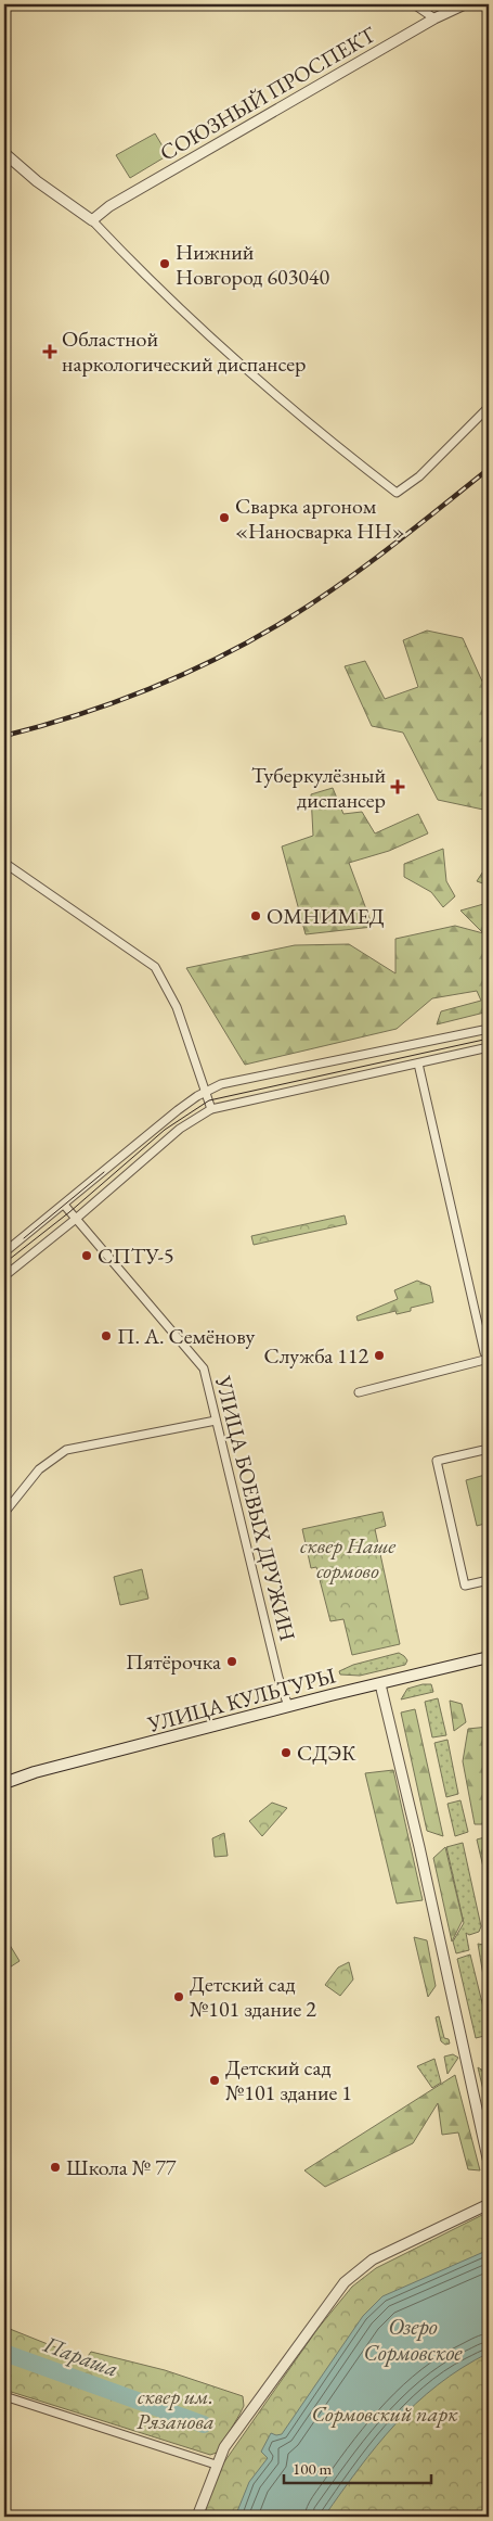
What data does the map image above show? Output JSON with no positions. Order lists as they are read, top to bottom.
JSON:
{
  "streets": {
    "main road": ["УЛИЦА КУЛЬТУРЫ"],
    "street": ["СОЮЗНЫЙ ПРОСПЕКТ", "УЛИЦА БОЕВЫХ ДРУЖИН"]
  },
  "crossings": [
    ["УЛИЦА БОЕВЫХ ДРУЖИН", "УЛИЦА КУЛЬТУРЫ"]
  ],
  "water": ["Озеро Сормовское", "Параша"],
  "parks": ["сквер Наше сормово", "сквер им. Рязанова", "Сормовский парк"],
  "places": {
    "other": [
      "Нижний Новгород 603040",
      "Сварка аргоном «Наносварка НН»",
      "ОМНИМЕД",
      "СПТУ-5",
      "П. А. Семёнову",
      "Служба 112",
      "Пятёрочка",
      "СДЭК",
      "Детский сад №101 здание 2",
      "Детский сад №101 здание 1",
      "Школа № 77"
    ],
    "health": ["Областной наркологический диспансер", "Туберкулёзный диспансер"]
  },
  "scale_bar": "100 m"
}
